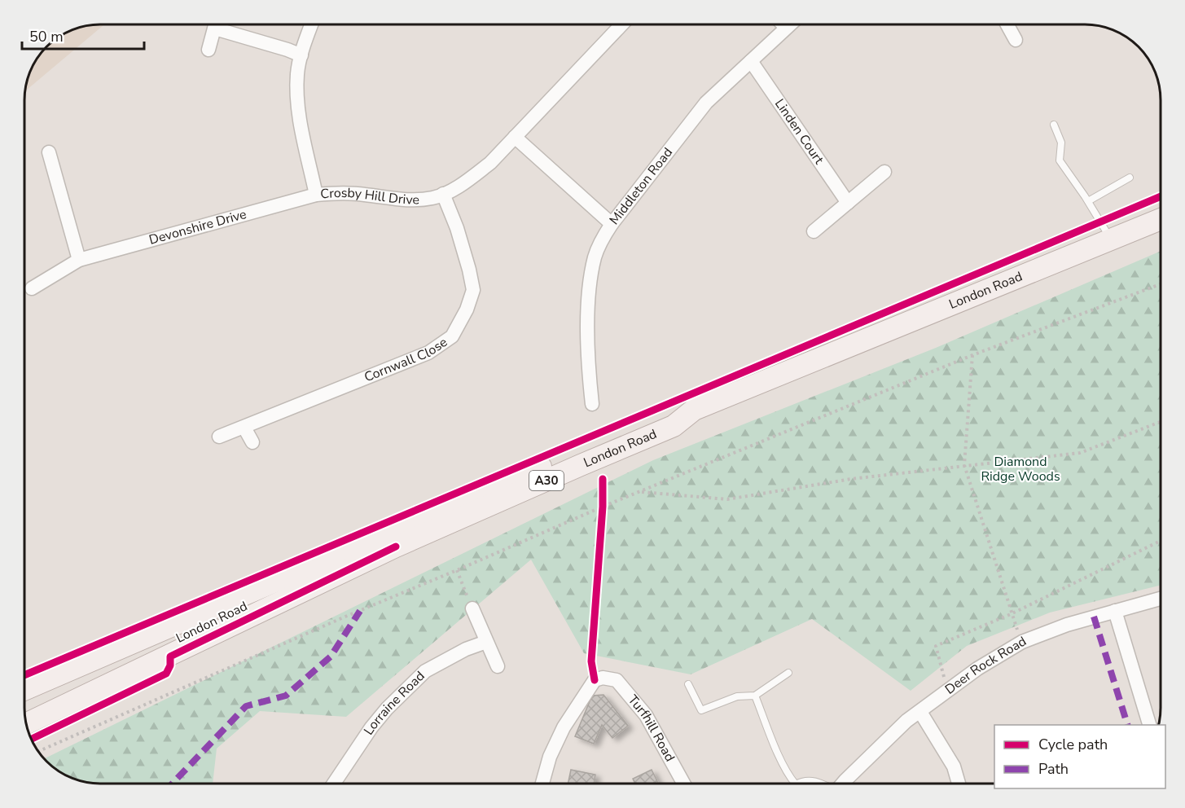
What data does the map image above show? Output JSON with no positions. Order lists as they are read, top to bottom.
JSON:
{
  "streets": {
    "main road": ["London Road", "A30"],
    "street": [
      "Linden Court",
      "Middleton Road",
      "Crosby Hill Drive",
      "Devonshire Drive",
      "Cornwall Close",
      "Deer Rock Road",
      "Lorraine Road",
      "Turfhill Road"
    ]
  },
  "crossings": [
    ["Linden Court", "Middleton Road"],
    ["Crosby Hill Drive", "Devonshire Drive"],
    ["Crosby Hill Drive", "Cornwall Close"]
  ],
  "parks": ["Diamond Ridge Woods"],
  "legend": ["Cycle path", "Path"],
  "scale_bar": "50 m"
}
